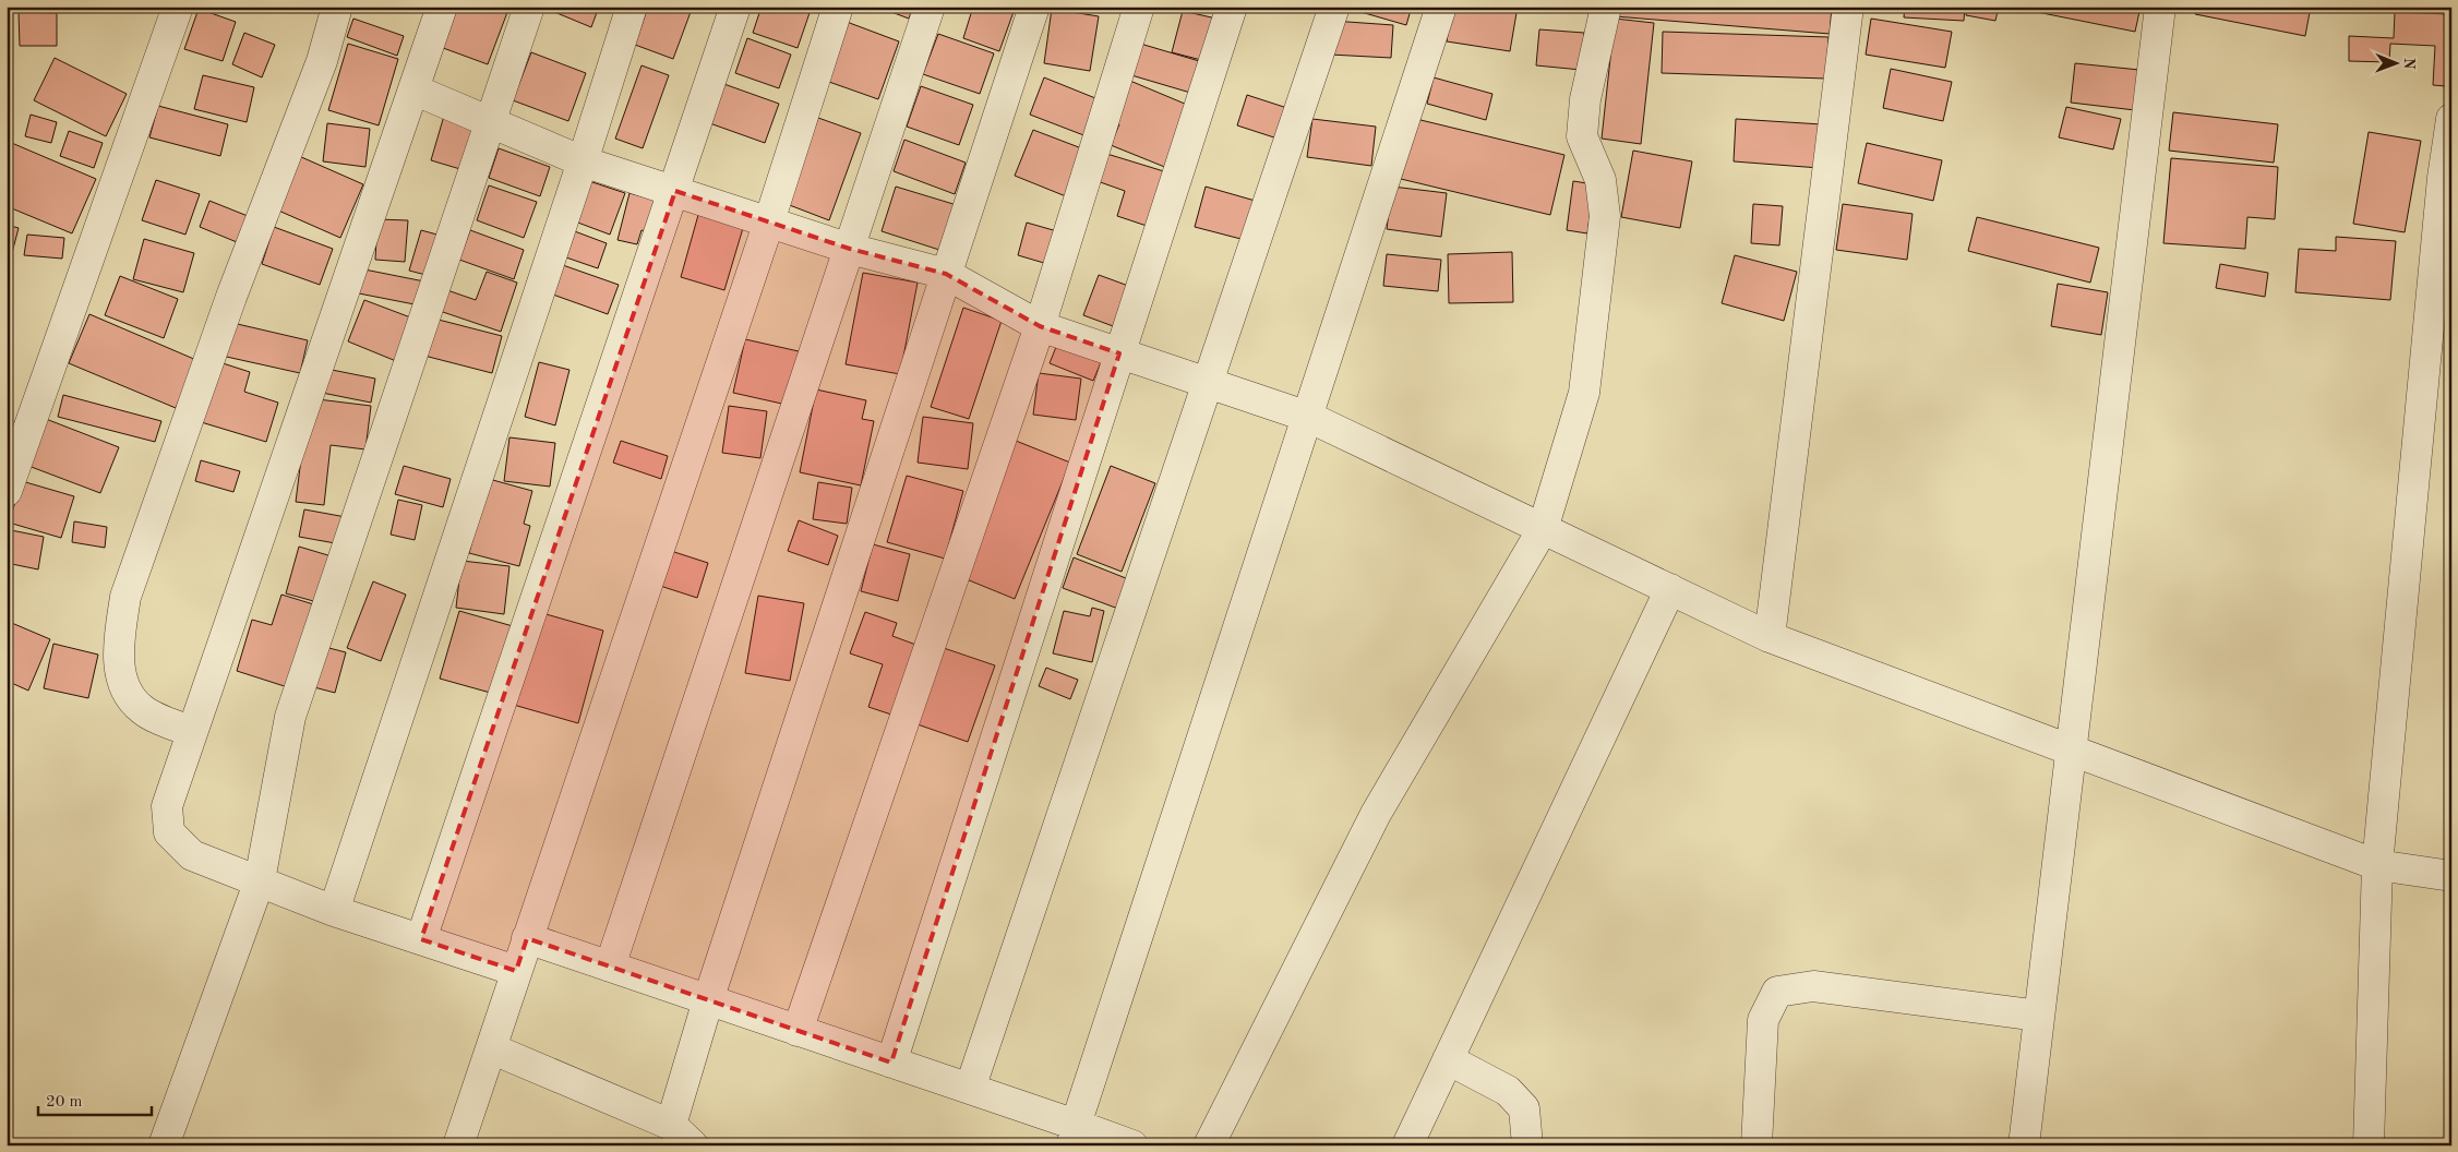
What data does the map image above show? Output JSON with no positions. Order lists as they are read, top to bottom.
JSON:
{
  "scale_bar": "20 m",
  "north": "right"
}
